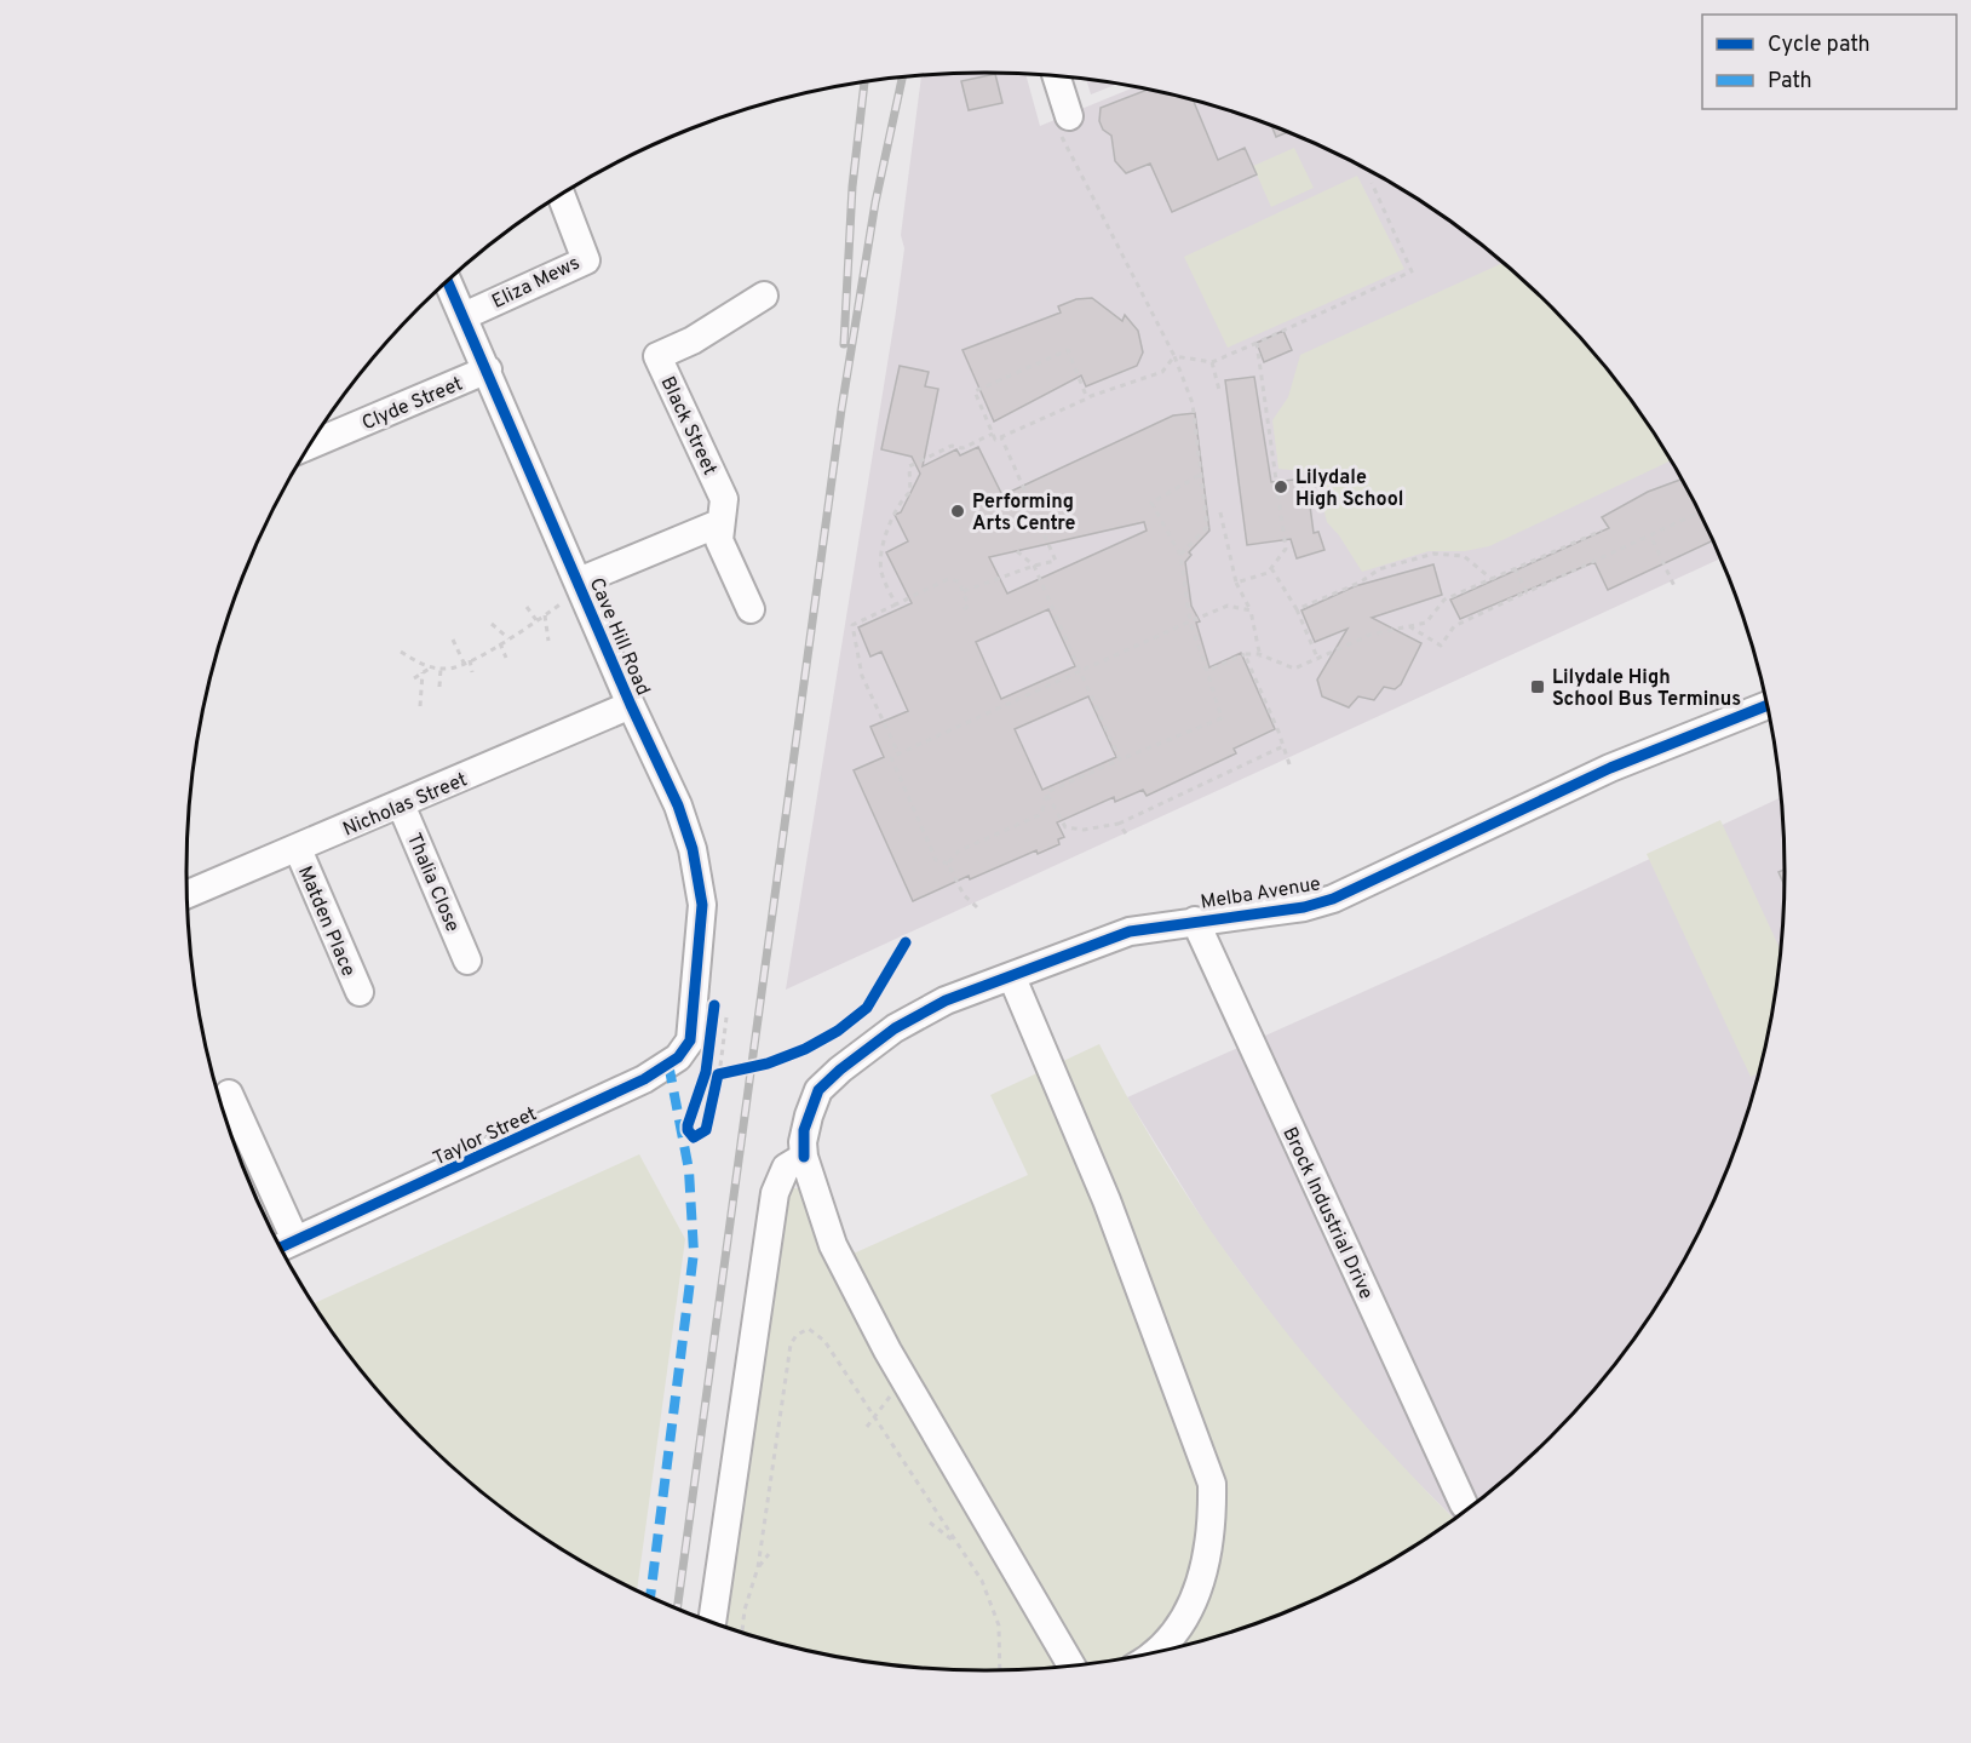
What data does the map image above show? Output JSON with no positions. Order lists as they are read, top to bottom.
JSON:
{
  "streets": {
    "street": [
      "Eliza Mews",
      "Clyde Street",
      "Black Street",
      "Cave Hill Road",
      "Nicholas Street",
      "Thalia Close",
      "Melba Avenue",
      "Matden Place",
      "Taylor Street",
      "Brock Industrial Drive"
    ]
  },
  "crossings": [
    ["Eliza Mews", "Cave Hill Road"],
    ["Clyde Street", "Cave Hill Road"],
    ["Cave Hill Road", "Nicholas Street"],
    ["Cave Hill Road", "Taylor Street"],
    ["Nicholas Street", "Thalia Close"],
    ["Nicholas Street", "Matden Place"],
    ["Melba Avenue", "Brock Industrial Drive"]
  ],
  "places": {
    "other": ["Lilydale High School", "Performing Arts Centre"],
    "transit": ["Lilydale High School Bus Terminus"]
  },
  "legend": ["Cycle path", "Path"]
}
